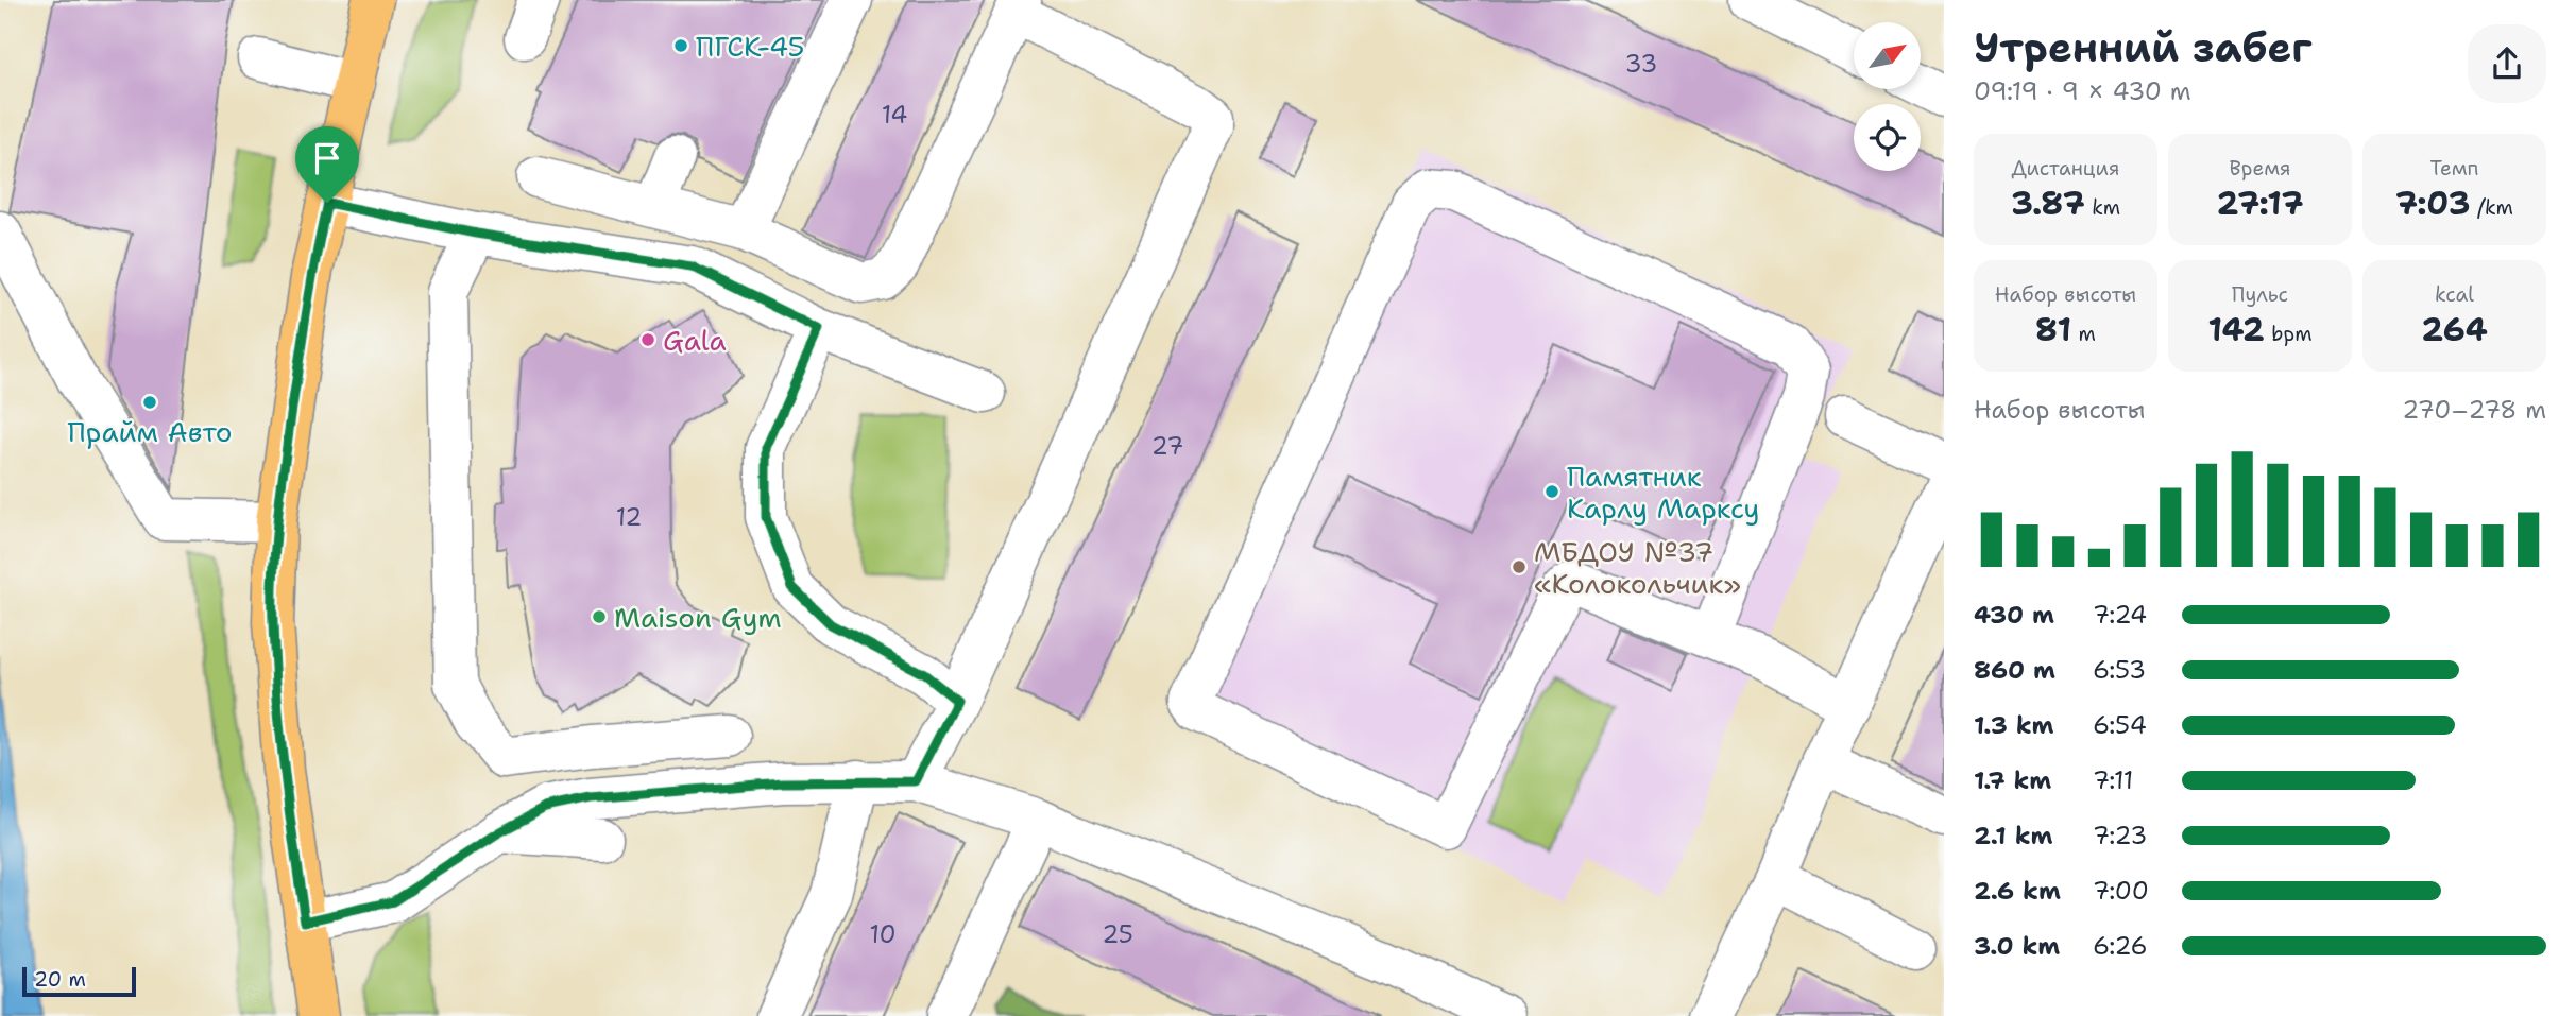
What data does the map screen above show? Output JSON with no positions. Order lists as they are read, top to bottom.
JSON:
{
  "places": [
    "ПГСК-45",
    "Gala",
    "Прайм Авто",
    "Памятник Карлу Марксу",
    "МБДОУ №37 «Колокольчик»",
    "Maison Gym"
  ],
  "house_numbers": [
    "33",
    "14",
    "27",
    "12",
    "10",
    "25"
  ],
  "scale_bar": "20 m",
  "north": "top right",
  "page": {
    "heading": ["Утренний забег", "09:19 · 9 × 430 m"],
    "stats": [
      ["Дистанция", "3.87 km"],
      ["Время", "27:17"],
      ["Темп", "7:03 /km"],
      ["Набор высоты", "81 m"],
      ["Пульс", "142 bpm"],
      ["kcal", "264"]
    ],
    "chart": ["Набор высоты", "270–278 m"],
    "list": [
      {
        "name": "430 m",
        "note": "7:24"
      },
      {
        "name": "860 m",
        "note": "6:53"
      },
      {
        "name": "1.3 km",
        "note": "6:54"
      },
      {
        "name": "1.7 km",
        "note": "7:11"
      },
      {
        "name": "2.1 km",
        "note": "7:23"
      },
      {
        "name": "2.6 km",
        "note": "7:00"
      },
      {
        "name": "3.0 km",
        "note": "6:26"
      }
    ],
    "scale": "20 m"
  }
}
